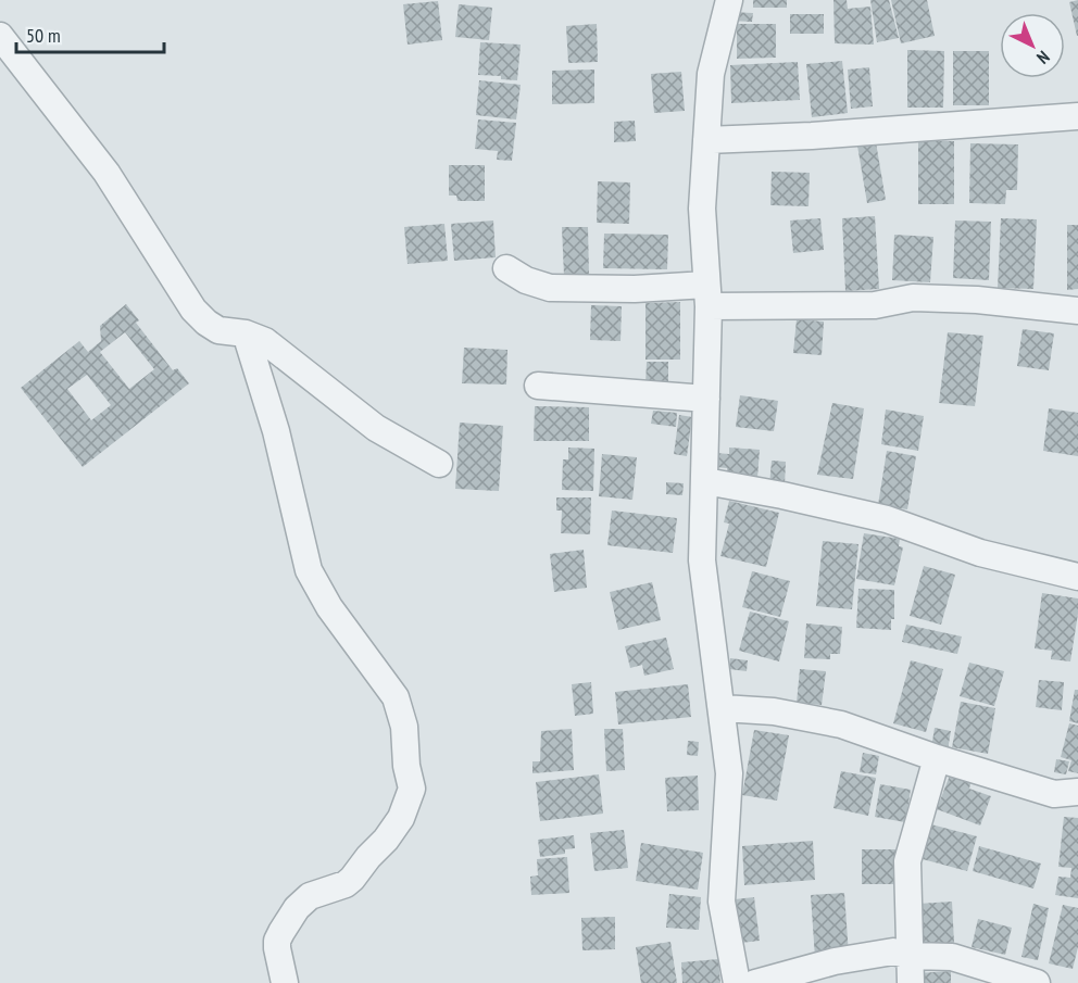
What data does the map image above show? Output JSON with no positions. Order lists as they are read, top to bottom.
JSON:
{
  "scale_bar": "50 m",
  "north": "bottom right"
}
